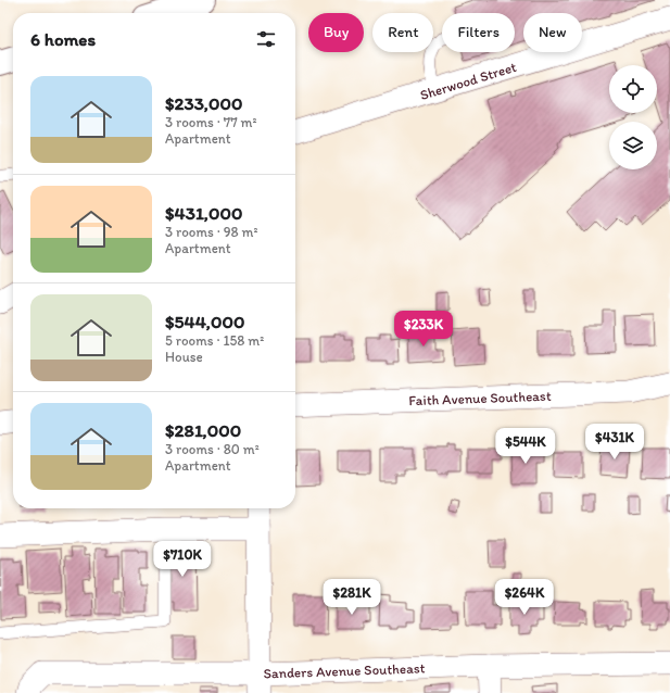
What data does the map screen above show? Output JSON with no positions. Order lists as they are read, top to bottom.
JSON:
{
  "streets": {
    "street": ["Sherwood Street", "Faith Avenue Southeast", "Sanders Avenue Southeast"]
  },
  "page": {
    "chip": [
      "Buy",
      "Rent",
      "Filters",
      "New"
    ],
    "heading": "6 homes",
    "list": [
      {
        "name": "$233,000",
        "note": "3 rooms · 77 m² · Apartment"
      },
      {
        "name": "$431,000",
        "note": "3 rooms · 98 m² · Apartment"
      },
      {
        "name": "$544,000",
        "note": "5 rooms · 158 m² · House"
      },
      {
        "name": "$281,000",
        "note": "3 rooms · 80 m² · Apartment"
      }
    ],
    "price": [
      "$233K",
      "$431K",
      "$544K",
      "$710K",
      "$281K",
      "$264K"
    ]
  }
}
